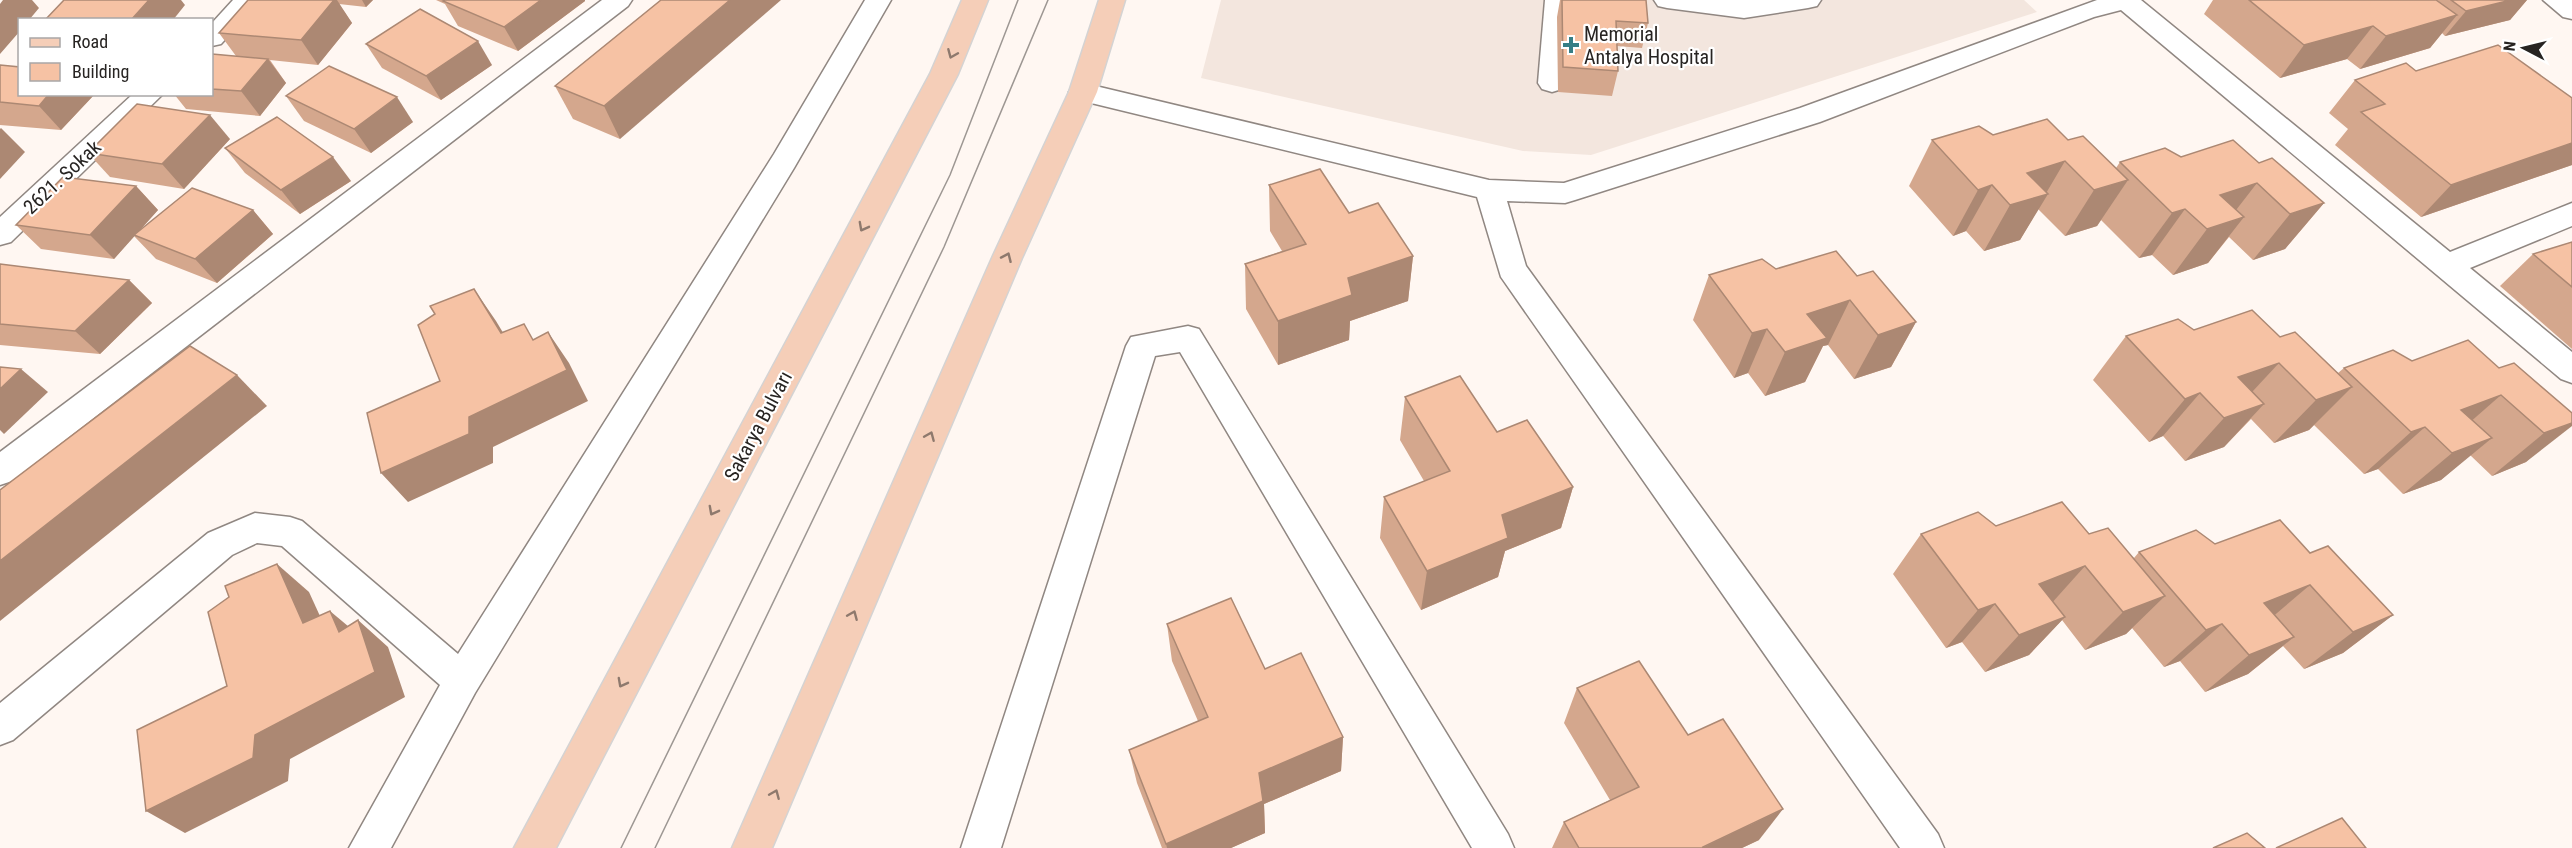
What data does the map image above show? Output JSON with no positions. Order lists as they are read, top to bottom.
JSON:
{
  "streets": {
    "main road": ["Sakarya Bulvarı"],
    "street": ["2621. Sokak"]
  },
  "places": {
    "health": ["Memorial Antalya Hospital"]
  },
  "legend": ["Road", "Building"],
  "north": "left"
}
